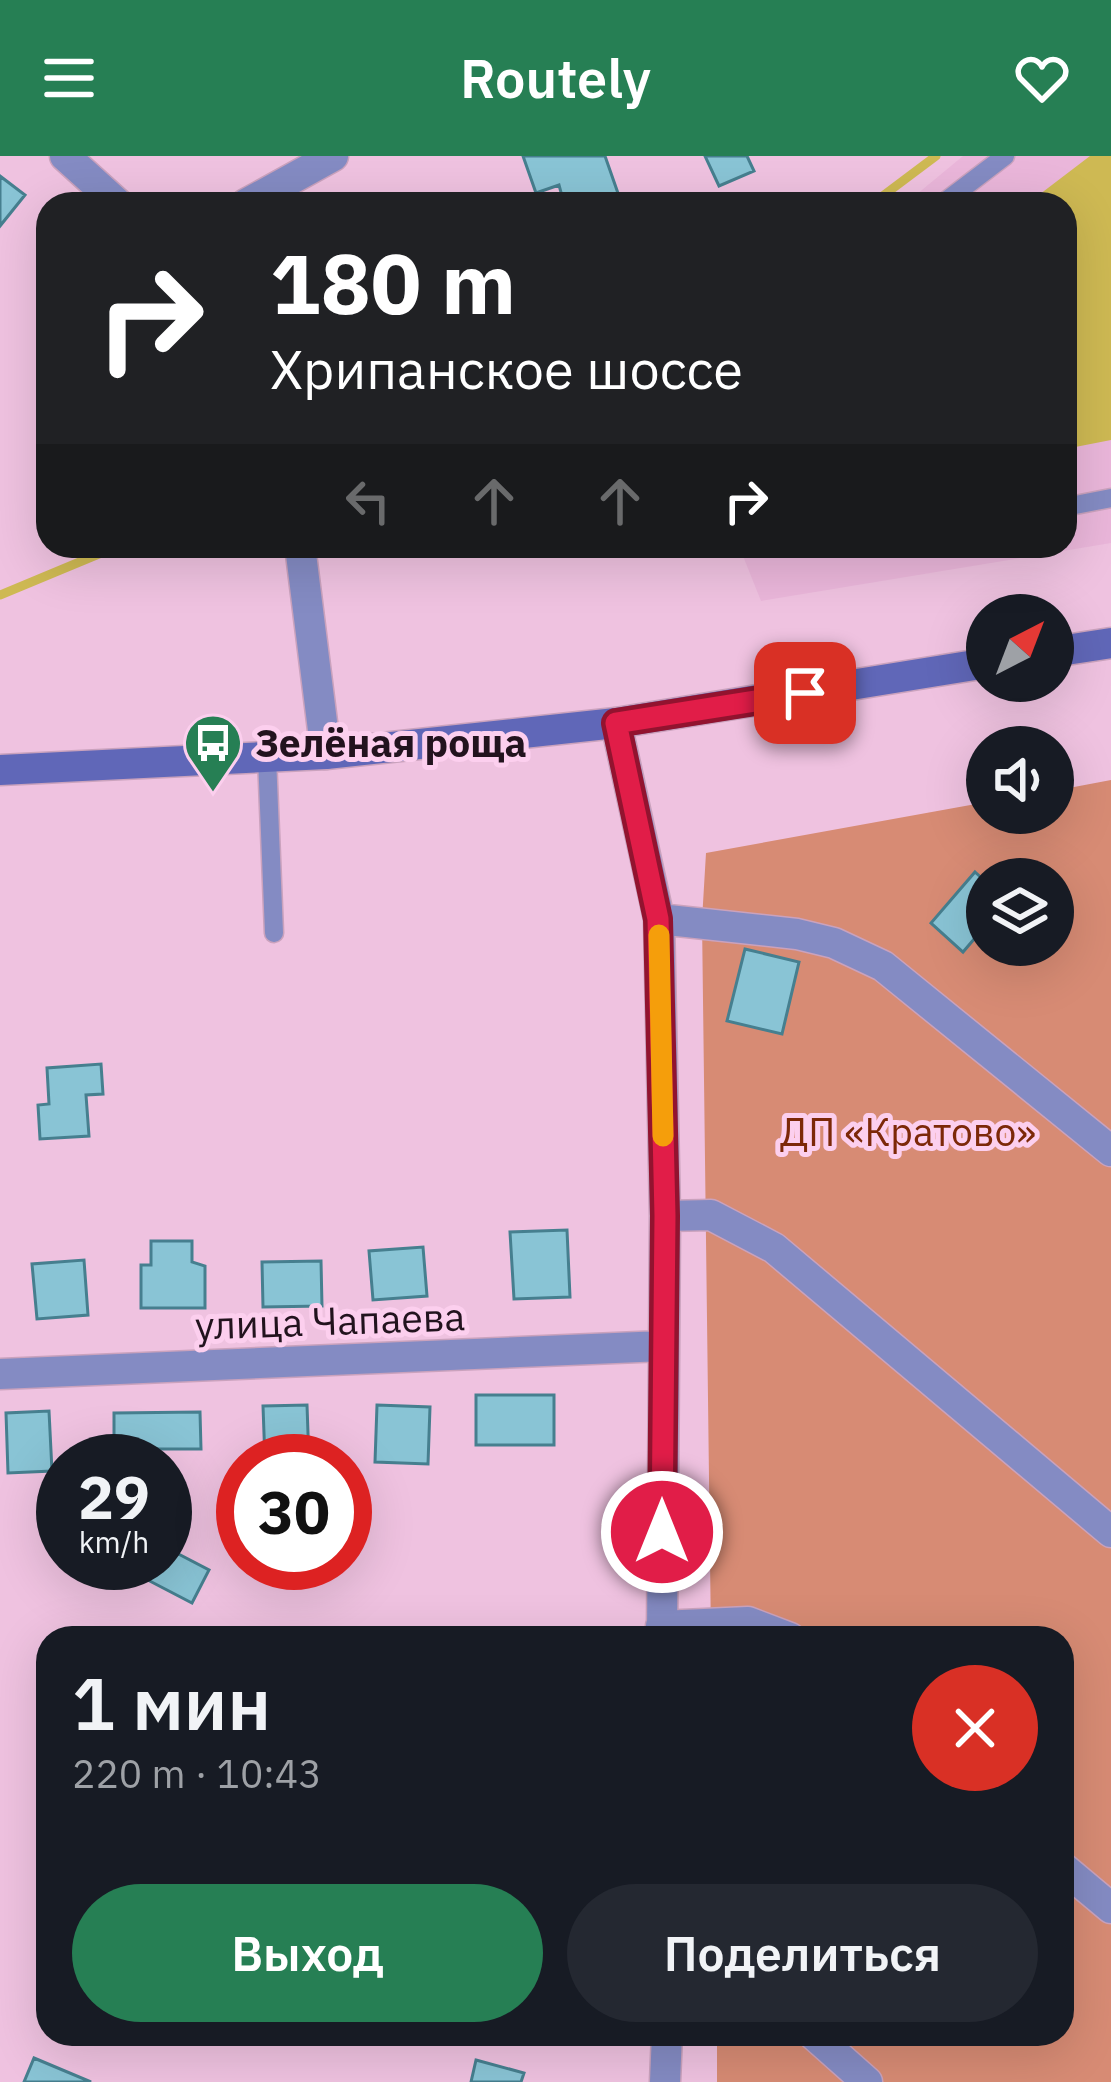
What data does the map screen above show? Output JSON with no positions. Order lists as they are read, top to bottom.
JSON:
{
  "streets": {
    "street": ["улица Чапаева"]
  },
  "parks": ["ДП «Кратово»"],
  "places": {
    "bus stop": ["Зелёная роща"]
  },
  "north": "top right",
  "page": {
    "header": "Routely",
    "turn": ["180 m", "Хрипанское шоссе"],
    "speed": "29 km/h",
    "limit": "30",
    "heading": ["1 мин", "220 m · 10:43"],
    "buttons": ["Выход", "Поделиться"]
  }
}
